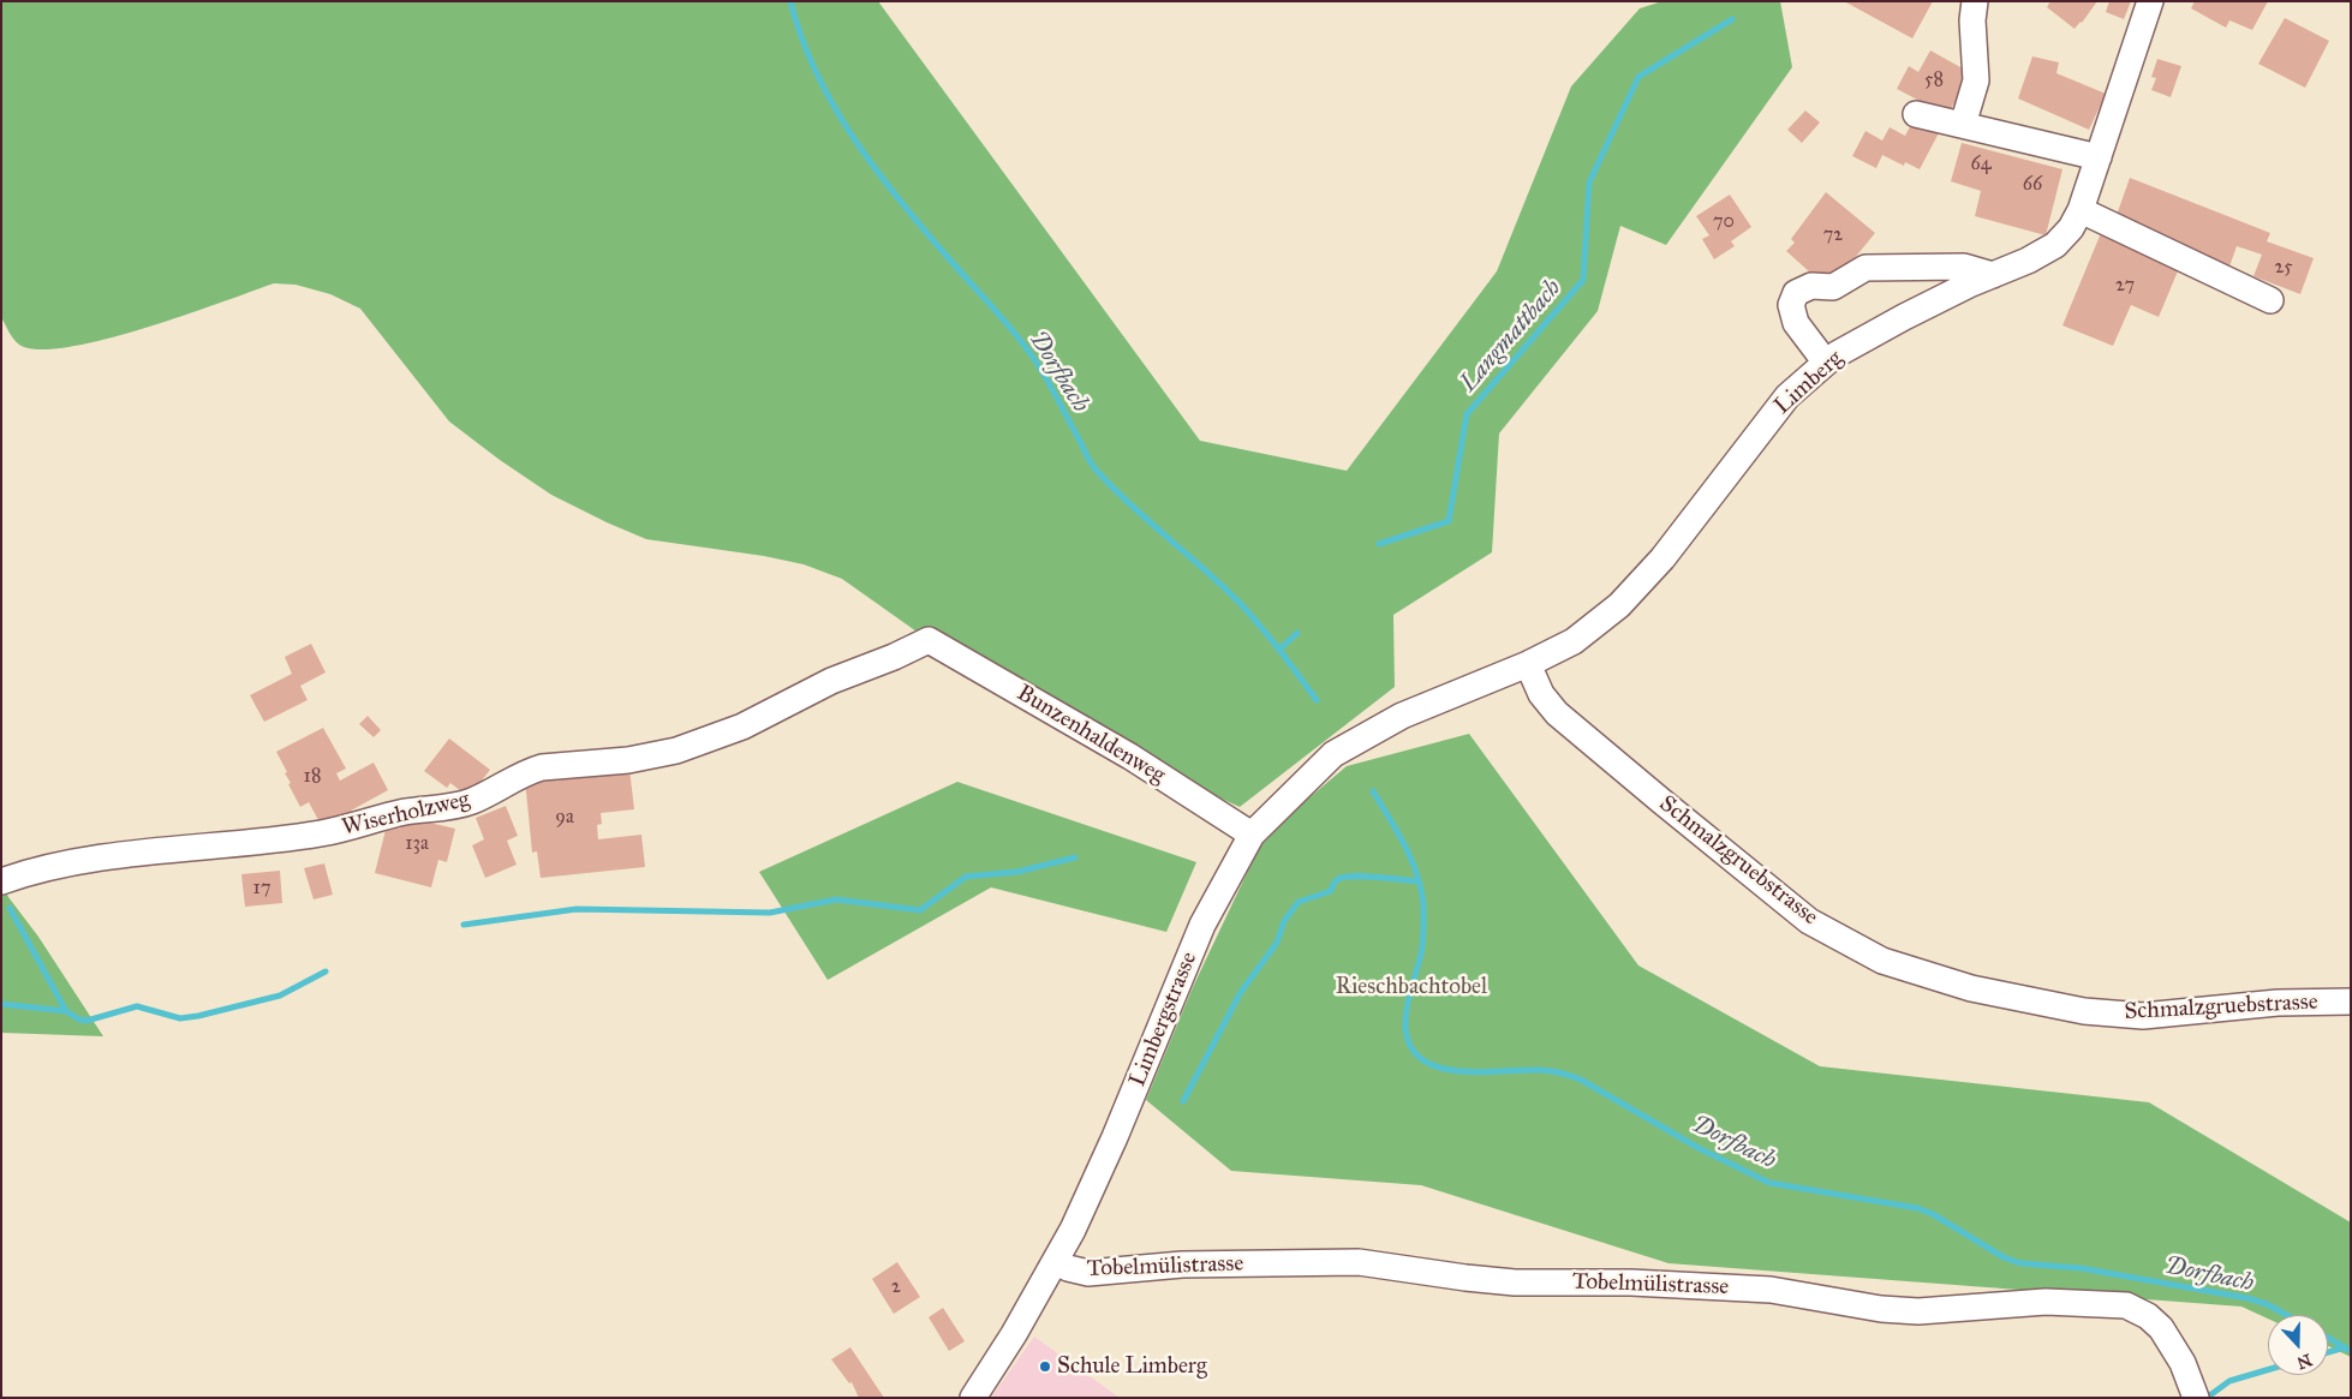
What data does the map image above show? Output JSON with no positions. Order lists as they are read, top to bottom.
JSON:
{
  "streets": {
    "street": [
      "Limberg",
      "Bunzenhaldenweg",
      "Wiserholzweg",
      "Schmalzgruebstrasse",
      "Limbergstrasse",
      "Tobelmülistrasse"
    ]
  },
  "crossings": [
    ["Limberg", "Schmalzgruebstrasse"],
    ["Limberg", "Limbergstrasse"],
    ["Bunzenhaldenweg", "Wiserholzweg"],
    ["Bunzenhaldenweg", "Limbergstrasse"],
    ["Limbergstrasse", "Tobelmülistrasse"]
  ],
  "water": ["Langmattbach", "Dorfbach"],
  "parks": ["Rieschbachtobel"],
  "places": ["Schule Limberg"],
  "house_numbers": [
    "58",
    "64",
    "66",
    "70",
    "72",
    "25",
    "27",
    "18",
    "9a",
    "13a",
    "17",
    "2"
  ],
  "north": "bottom"
}
